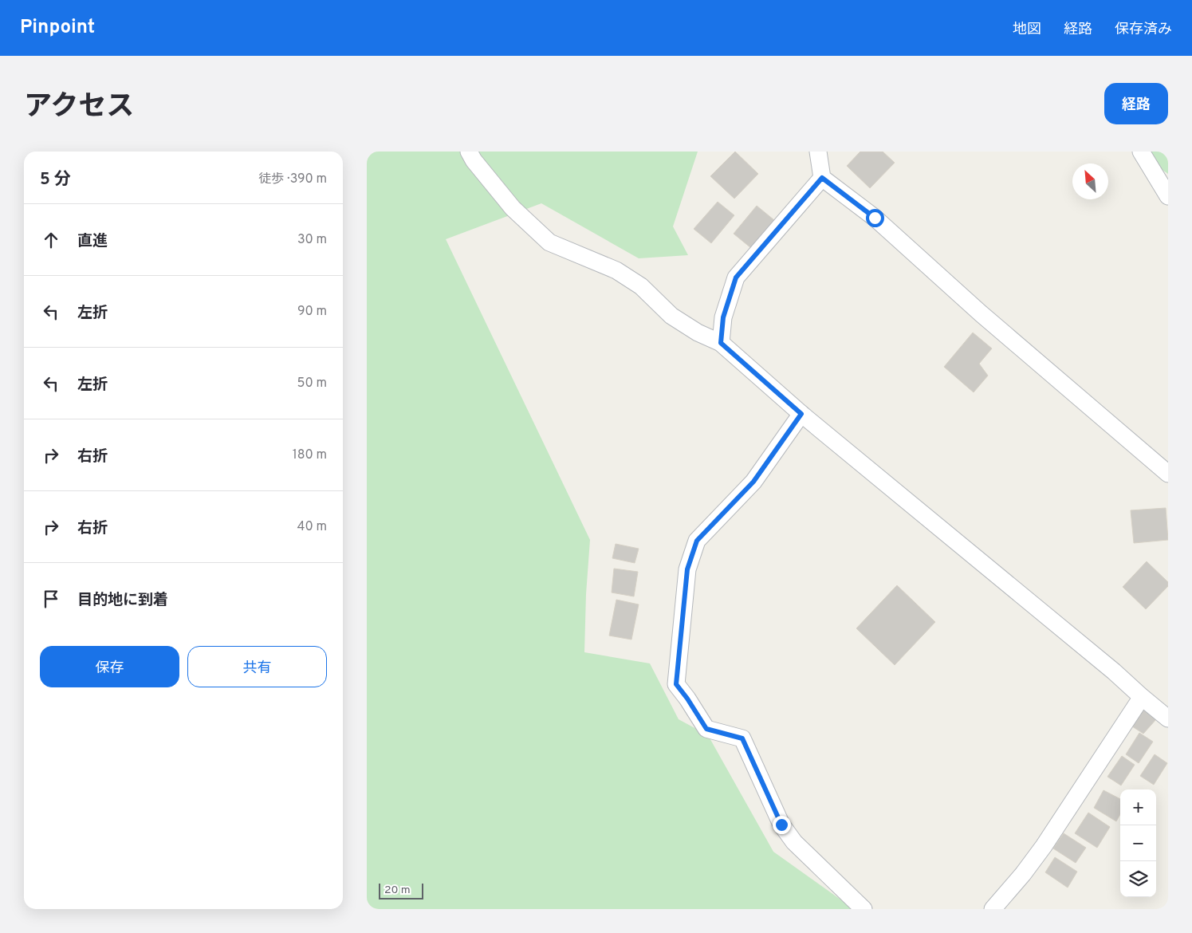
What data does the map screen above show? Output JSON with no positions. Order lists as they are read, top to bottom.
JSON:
{
  "scale_bar": "20 m",
  "north": "top left",
  "page": {
    "header": "Pinpoint",
    "nav": ["地図", "経路", "保存済み"],
    "title": "アクセス",
    "buttons": [
      "経路",
      ["保存", "共有"]
    ],
    "heading": ["5 分", "徒歩 · 390 m"],
    "list": [
      ["直進", "30 m"],
      ["左折", "90 m"],
      ["左折", "50 m"],
      ["右折", "180 m"],
      ["右折", "40 m"],
      "目的地に到着"
    ],
    "map_buttons": ["+", "−"],
    "scale": "20 m"
  }
}
